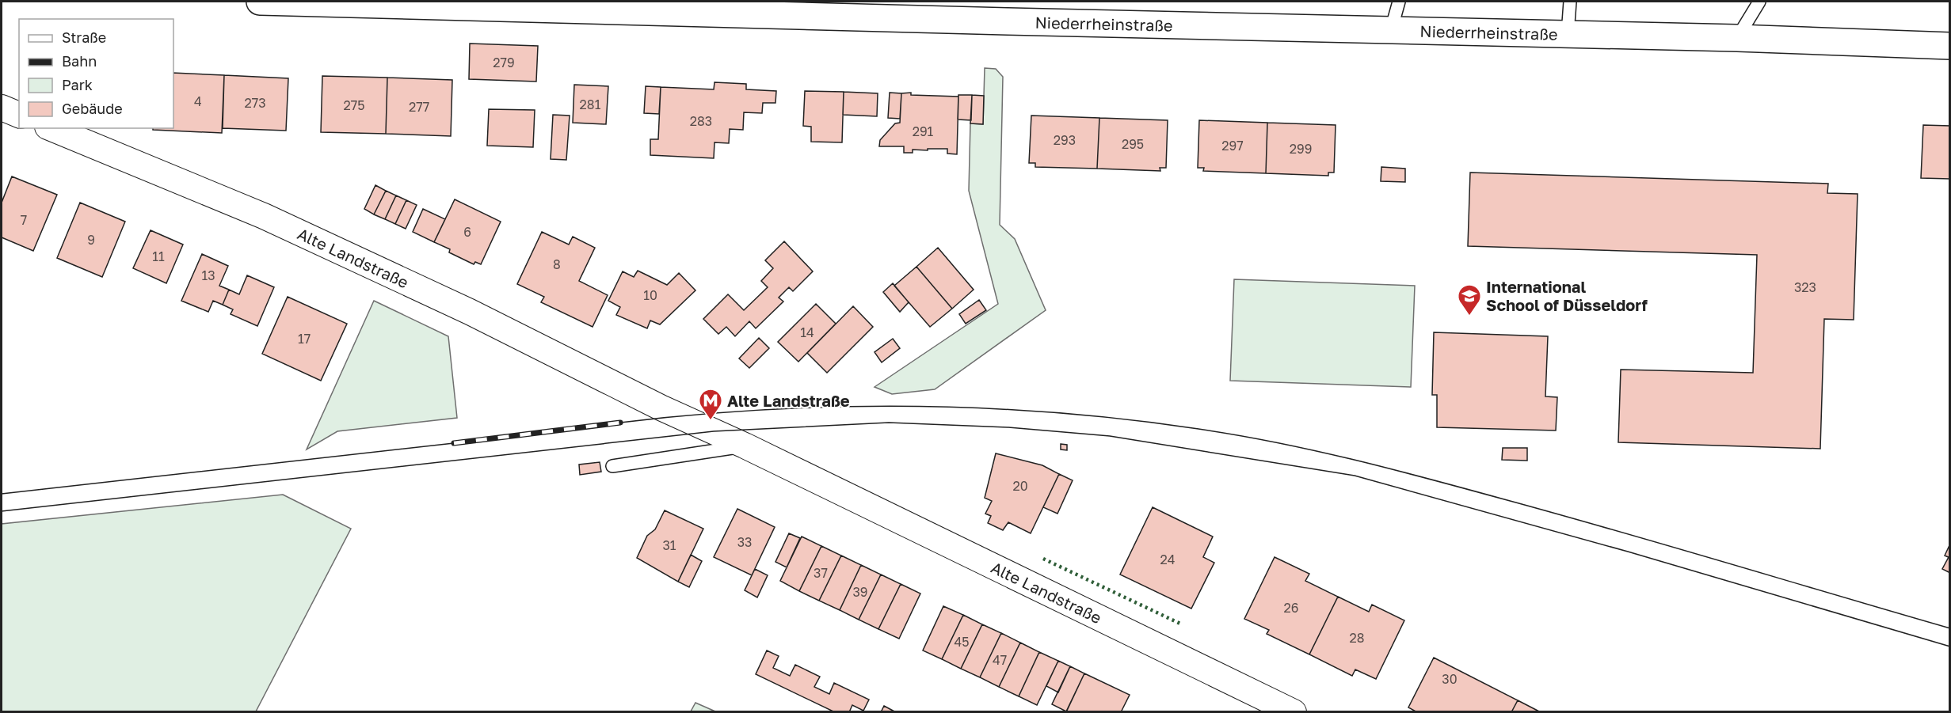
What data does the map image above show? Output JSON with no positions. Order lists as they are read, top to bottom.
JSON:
{
  "streets": {
    "main road": ["Niederrheinstraße"],
    "street": ["Alte Landstraße"]
  },
  "places": {
    "school or university": ["International School of Düsseldorf"],
    "metro station": ["Alte Landstraße"]
  },
  "house_numbers": [
    "279",
    "4",
    "273",
    "281",
    "275",
    "277",
    "283",
    "291",
    "293",
    "295",
    "297",
    "299",
    "7",
    "6",
    "9",
    "11",
    "8",
    "13",
    "323",
    "10",
    "14",
    "17",
    "20",
    "33",
    "31",
    "24",
    "37",
    "39",
    "26",
    "28",
    "45",
    "47",
    "30"
  ],
  "legend": [
    "Straße",
    "Bahn",
    "Park",
    "Gebäude"
  ]
}
